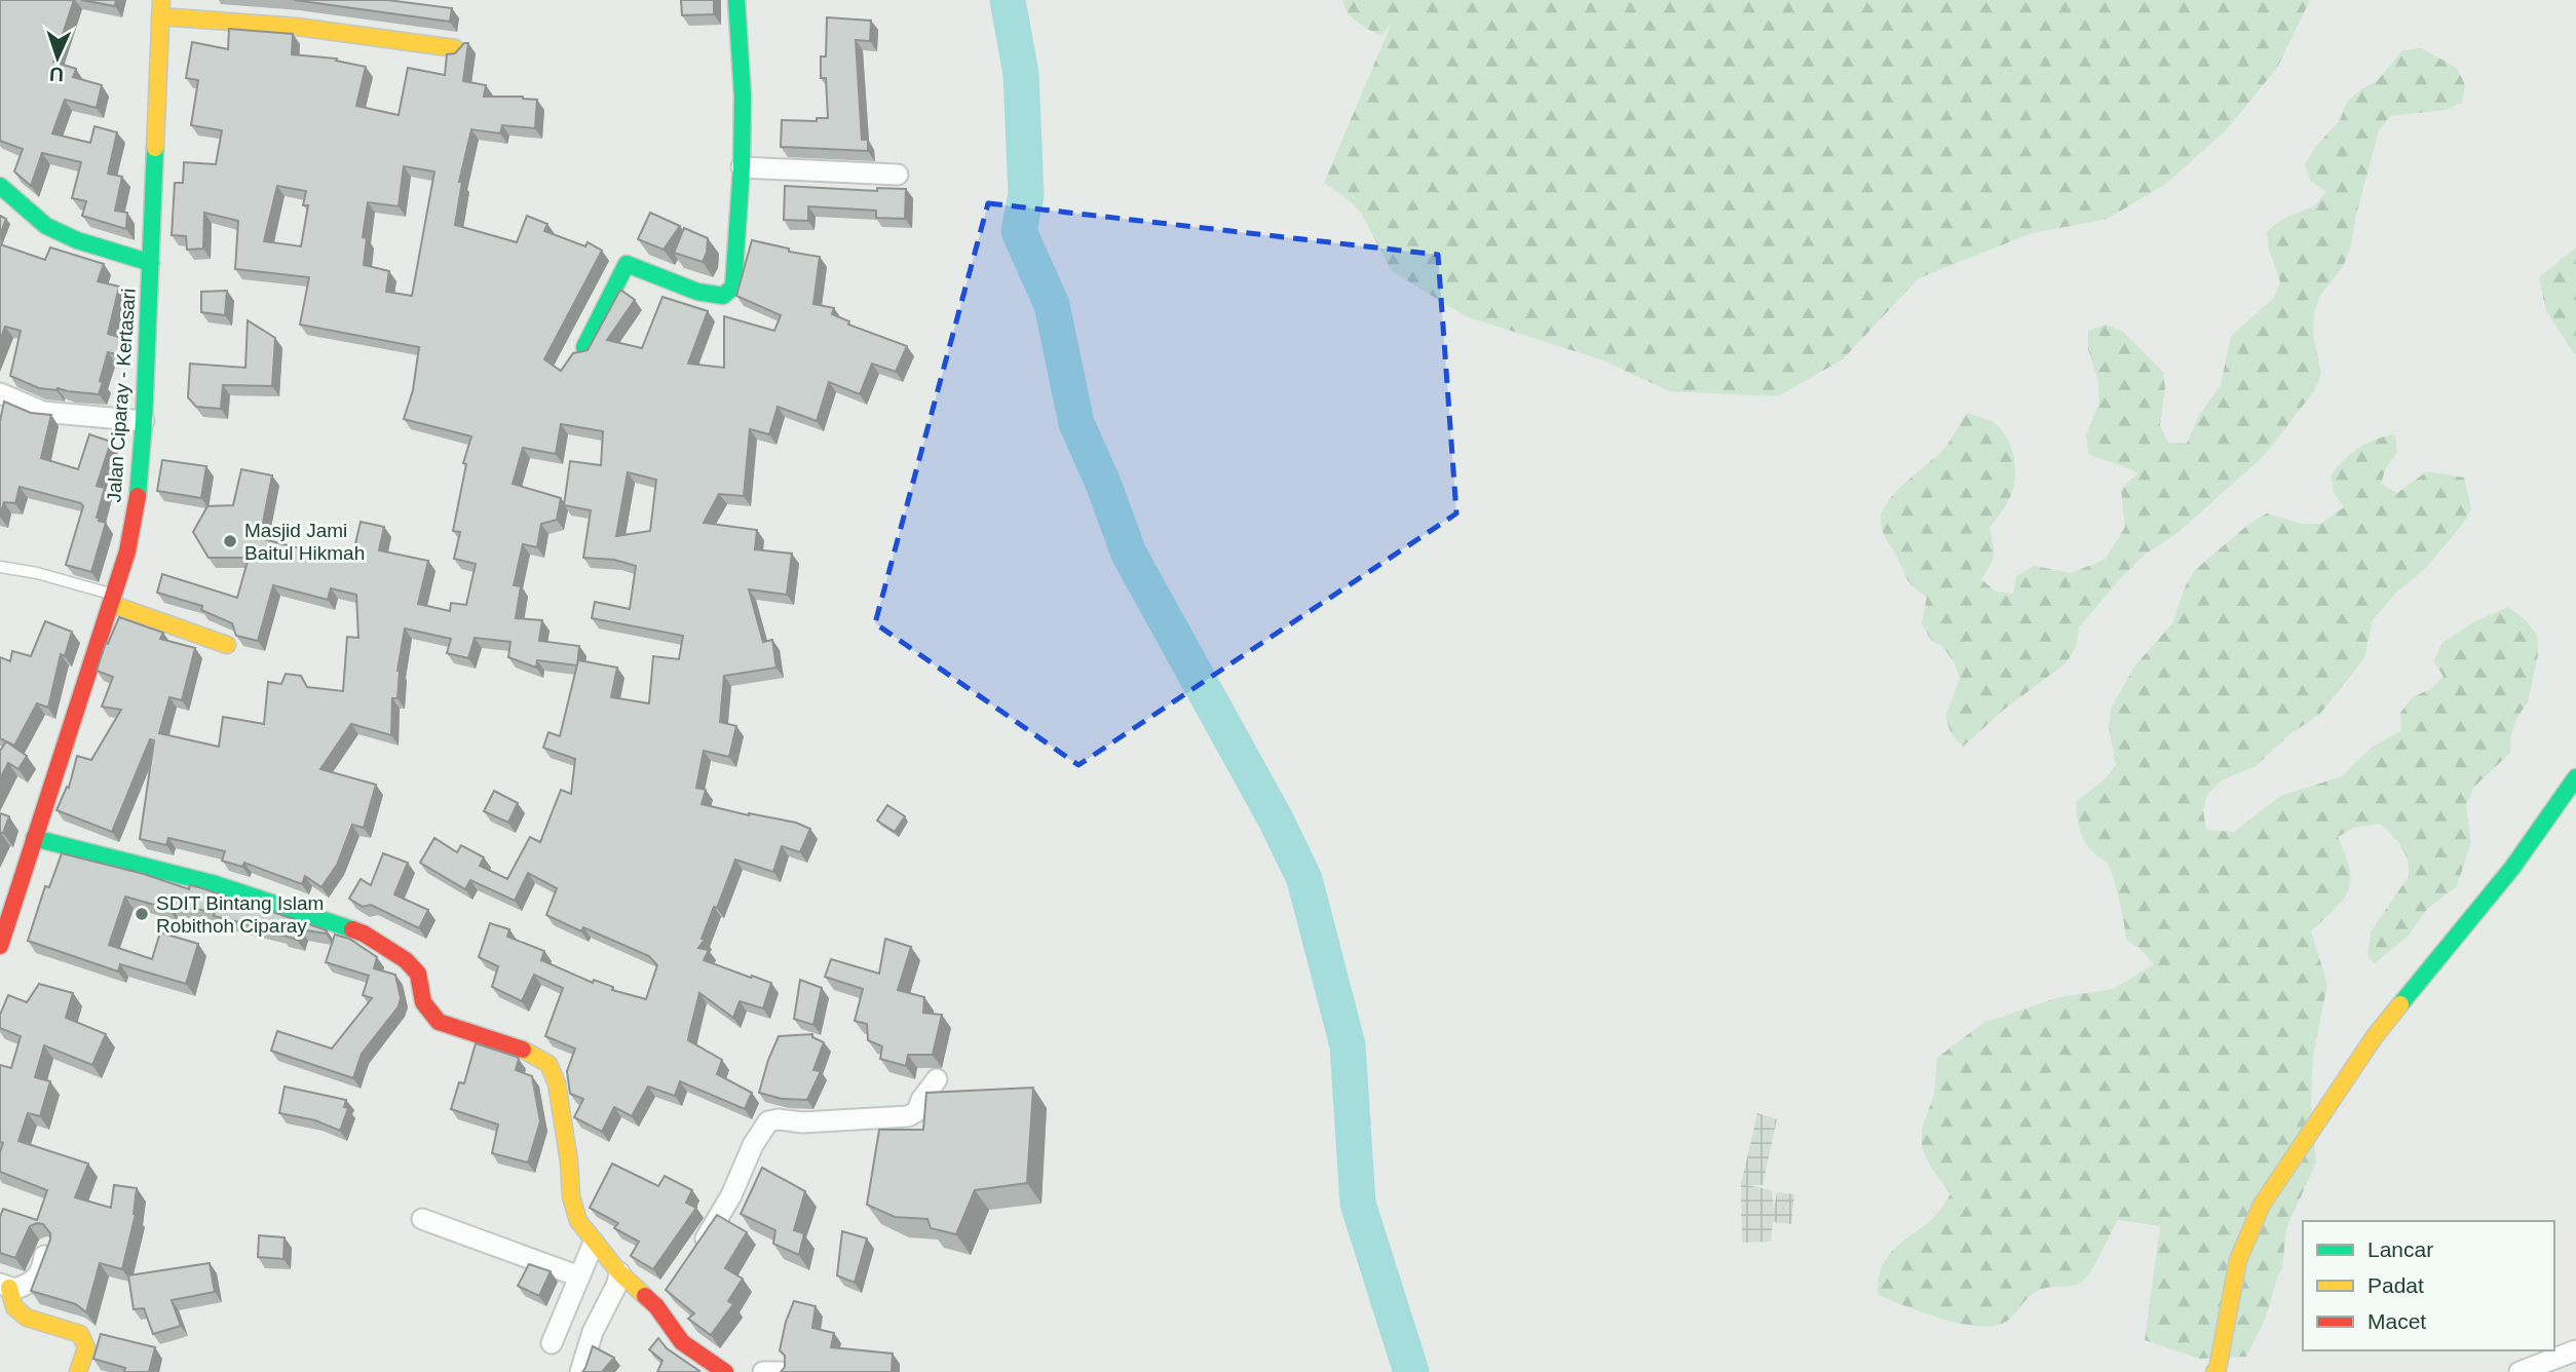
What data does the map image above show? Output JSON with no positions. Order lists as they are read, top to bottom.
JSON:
{
  "streets": {
    "street": ["Jalan Ciparay - Kertasari"]
  },
  "places": ["Masjid Jami Baitul Hikmah", "SDIT Bintang Islam Robithoh Ciparay"],
  "legend": ["Lancar", "Padat", "Macet"],
  "north": "bottom"
}
